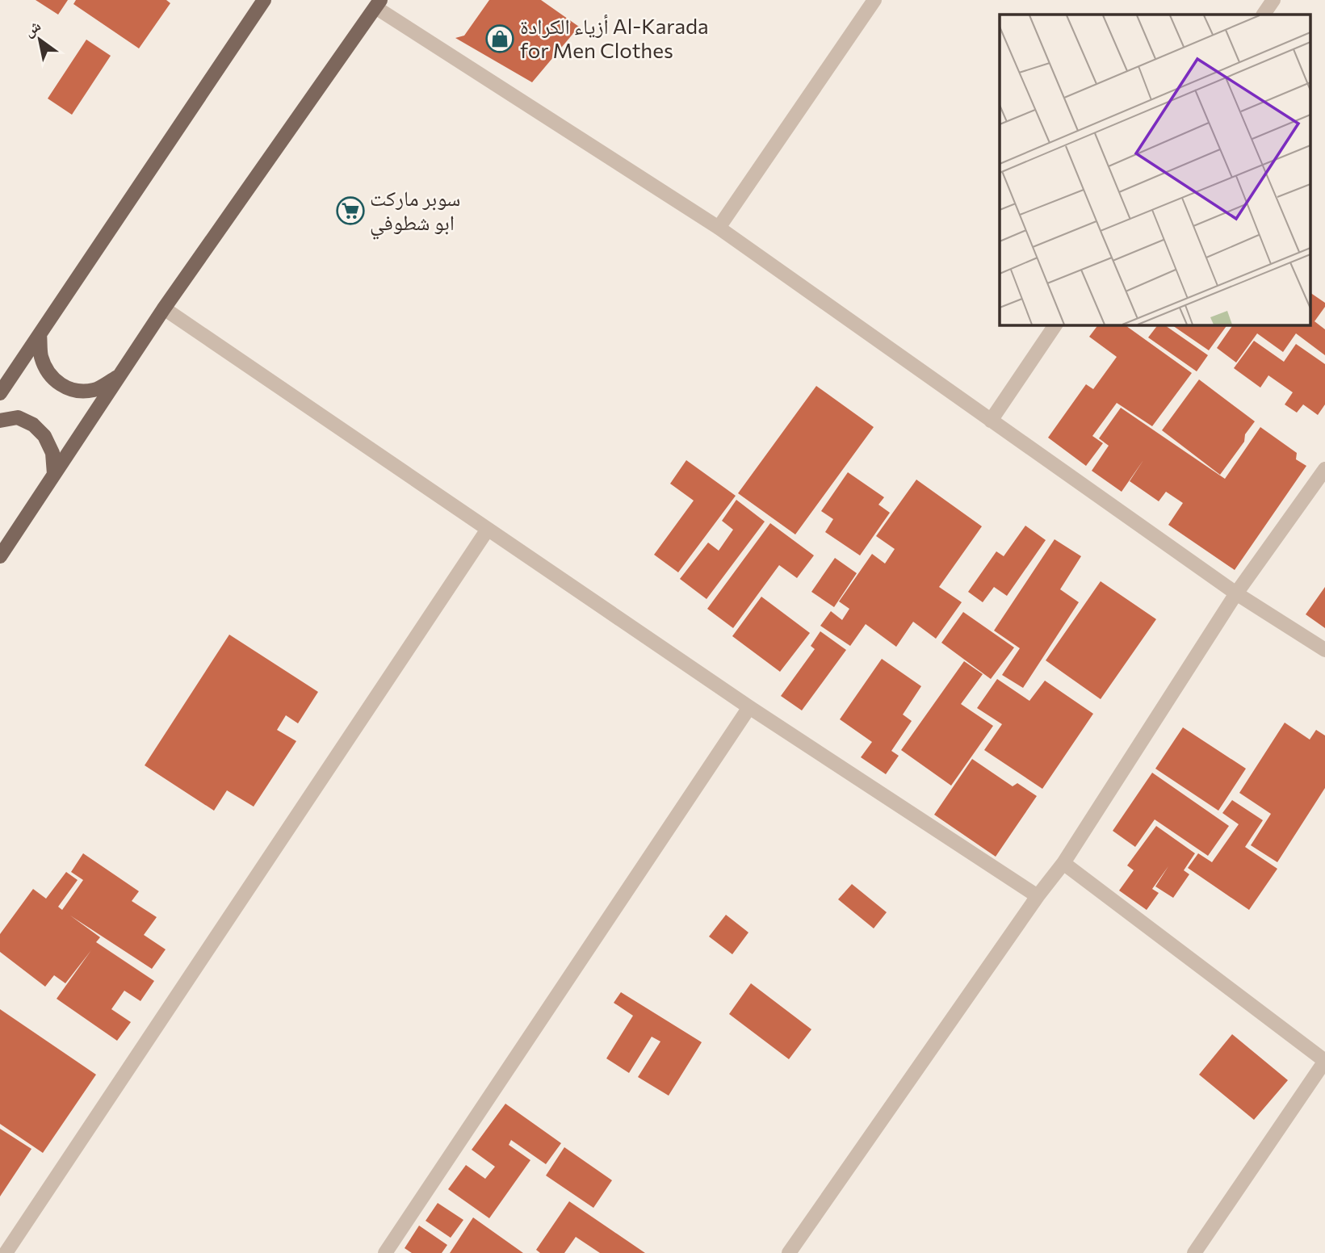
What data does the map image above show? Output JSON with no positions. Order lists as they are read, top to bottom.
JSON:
{
  "places": {
    "shop": ["أزياء الكرادة Al-Karada for Men Clothes"],
    "supermarket": ["سوبر ماركت ابو شطوفي"]
  },
  "north": "top left"
}
